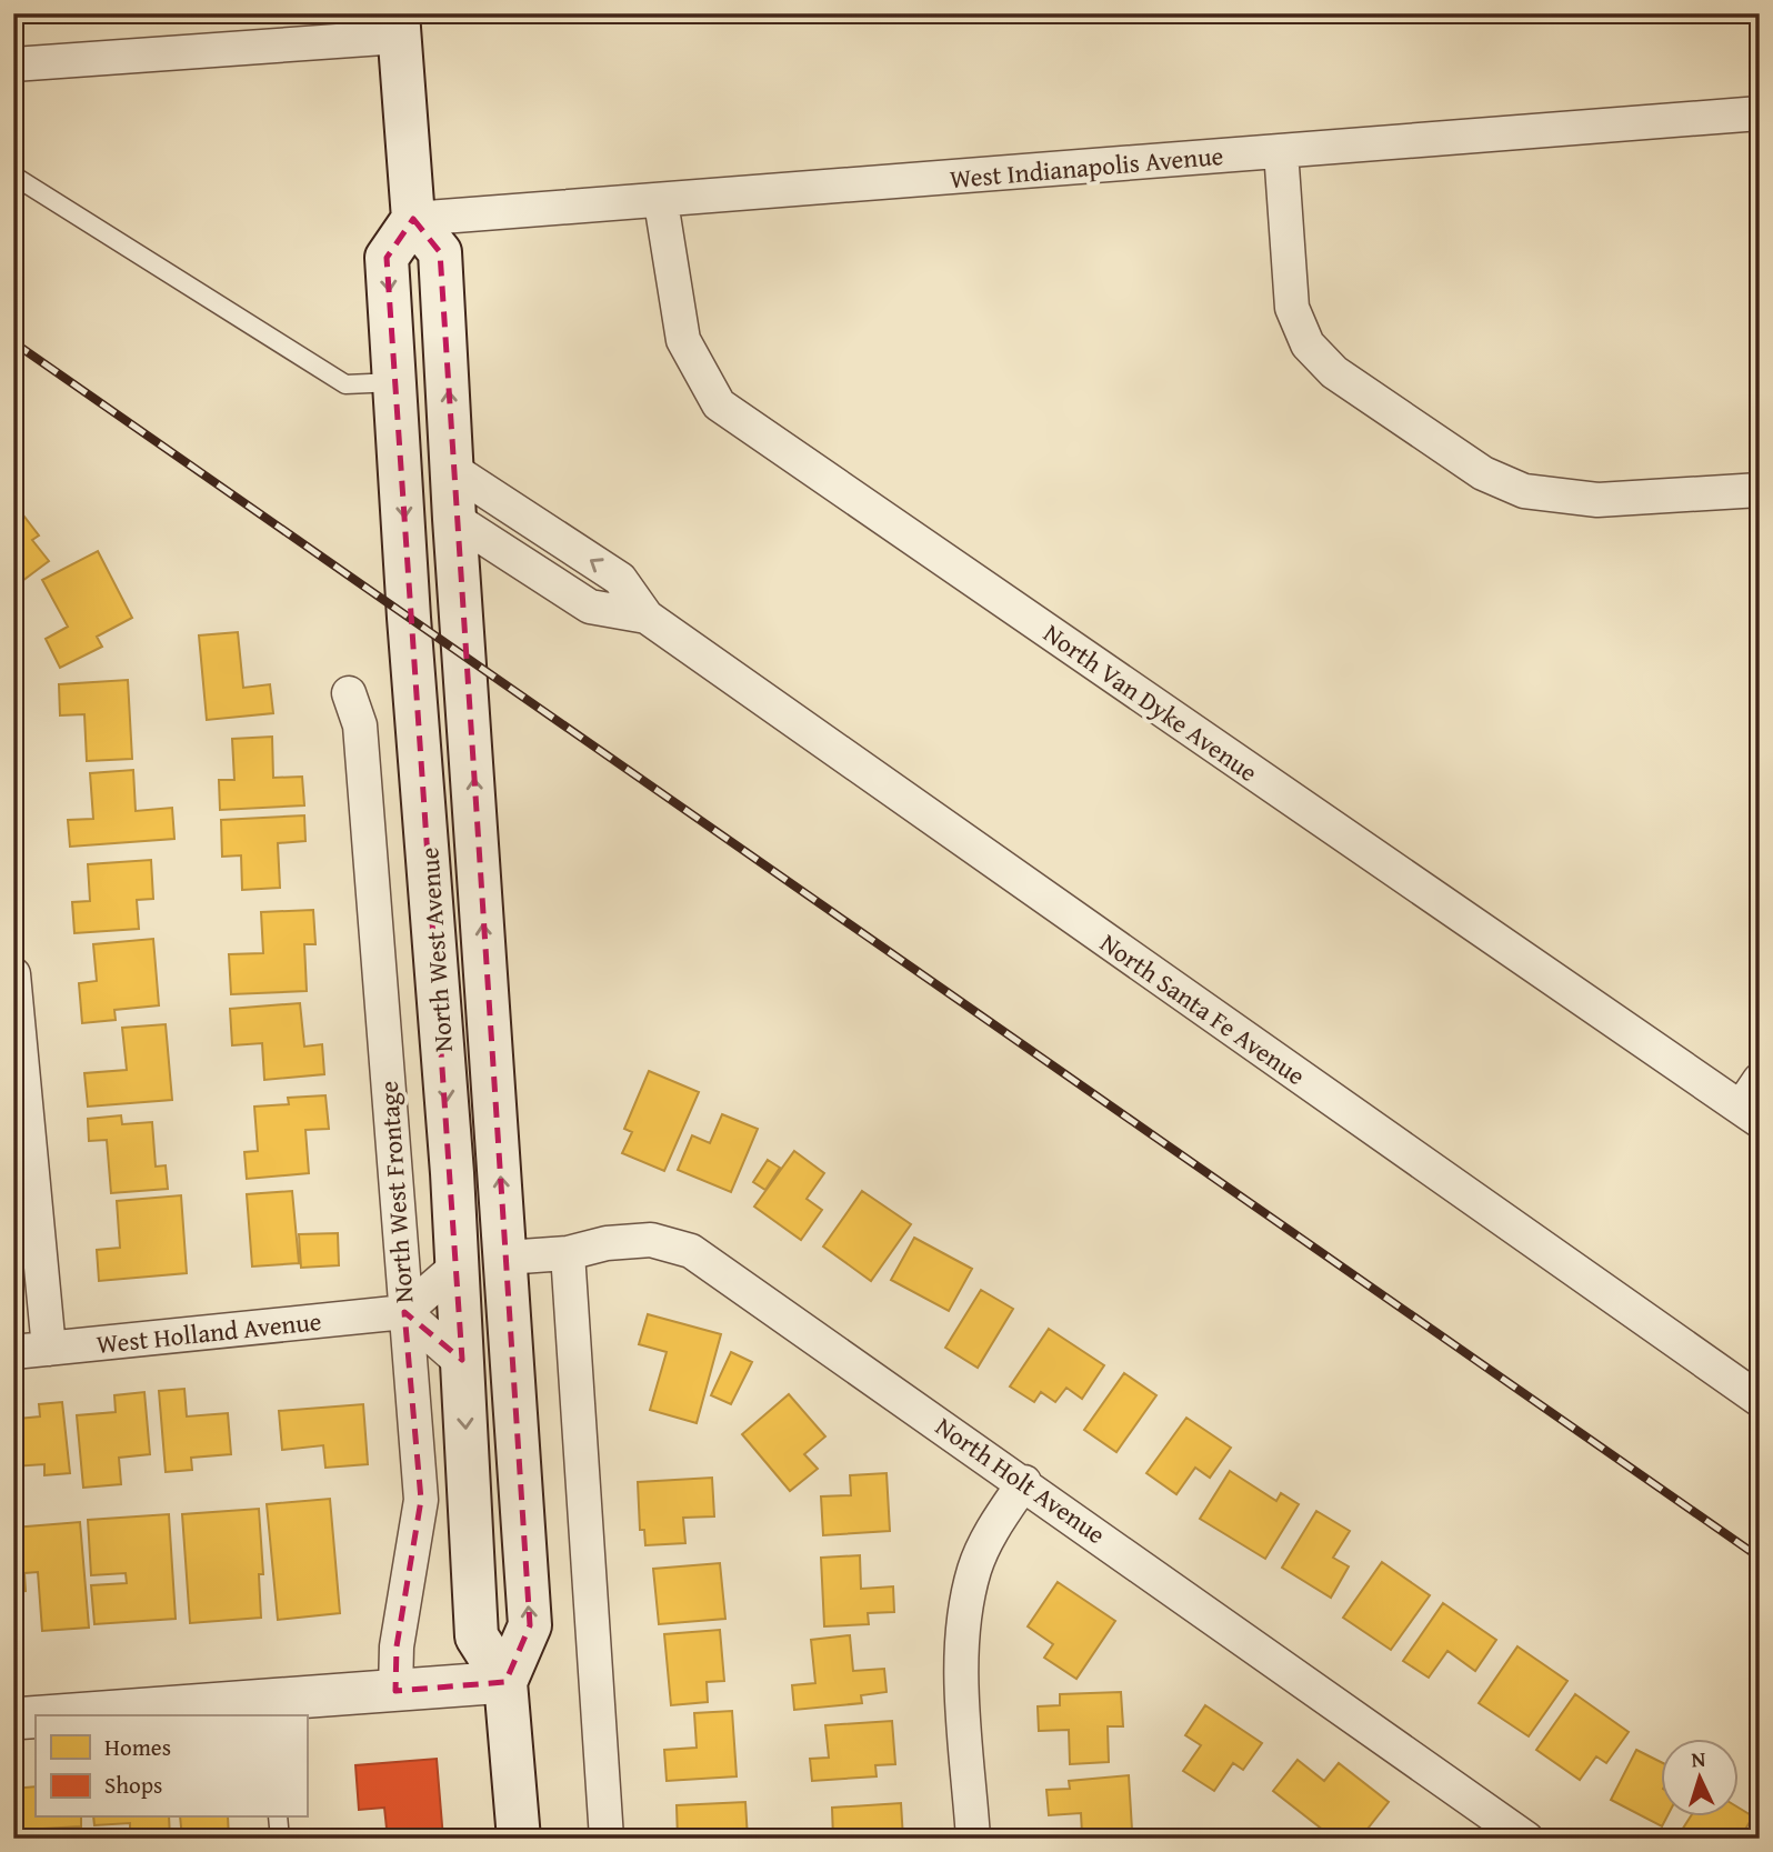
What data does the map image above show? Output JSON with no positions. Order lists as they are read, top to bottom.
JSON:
{
  "streets": {
    "main road": ["North West Avenue"],
    "street": [
      "West Indianapolis Avenue",
      "North Van Dyke Avenue",
      "North Santa Fe Avenue",
      "North West Frontage",
      "West Holland Avenue",
      "North Holt Avenue"
    ]
  },
  "crossings": [
    ["West Indianapolis Avenue", "North Van Dyke Avenue"],
    ["West Indianapolis Avenue", "North West Avenue"],
    ["North West Avenue", "North Santa Fe Avenue"],
    ["North West Avenue", "North Holt Avenue"],
    ["North West Frontage", "West Holland Avenue"]
  ],
  "legend": ["Homes", "Shops"],
  "north": "top"
}
